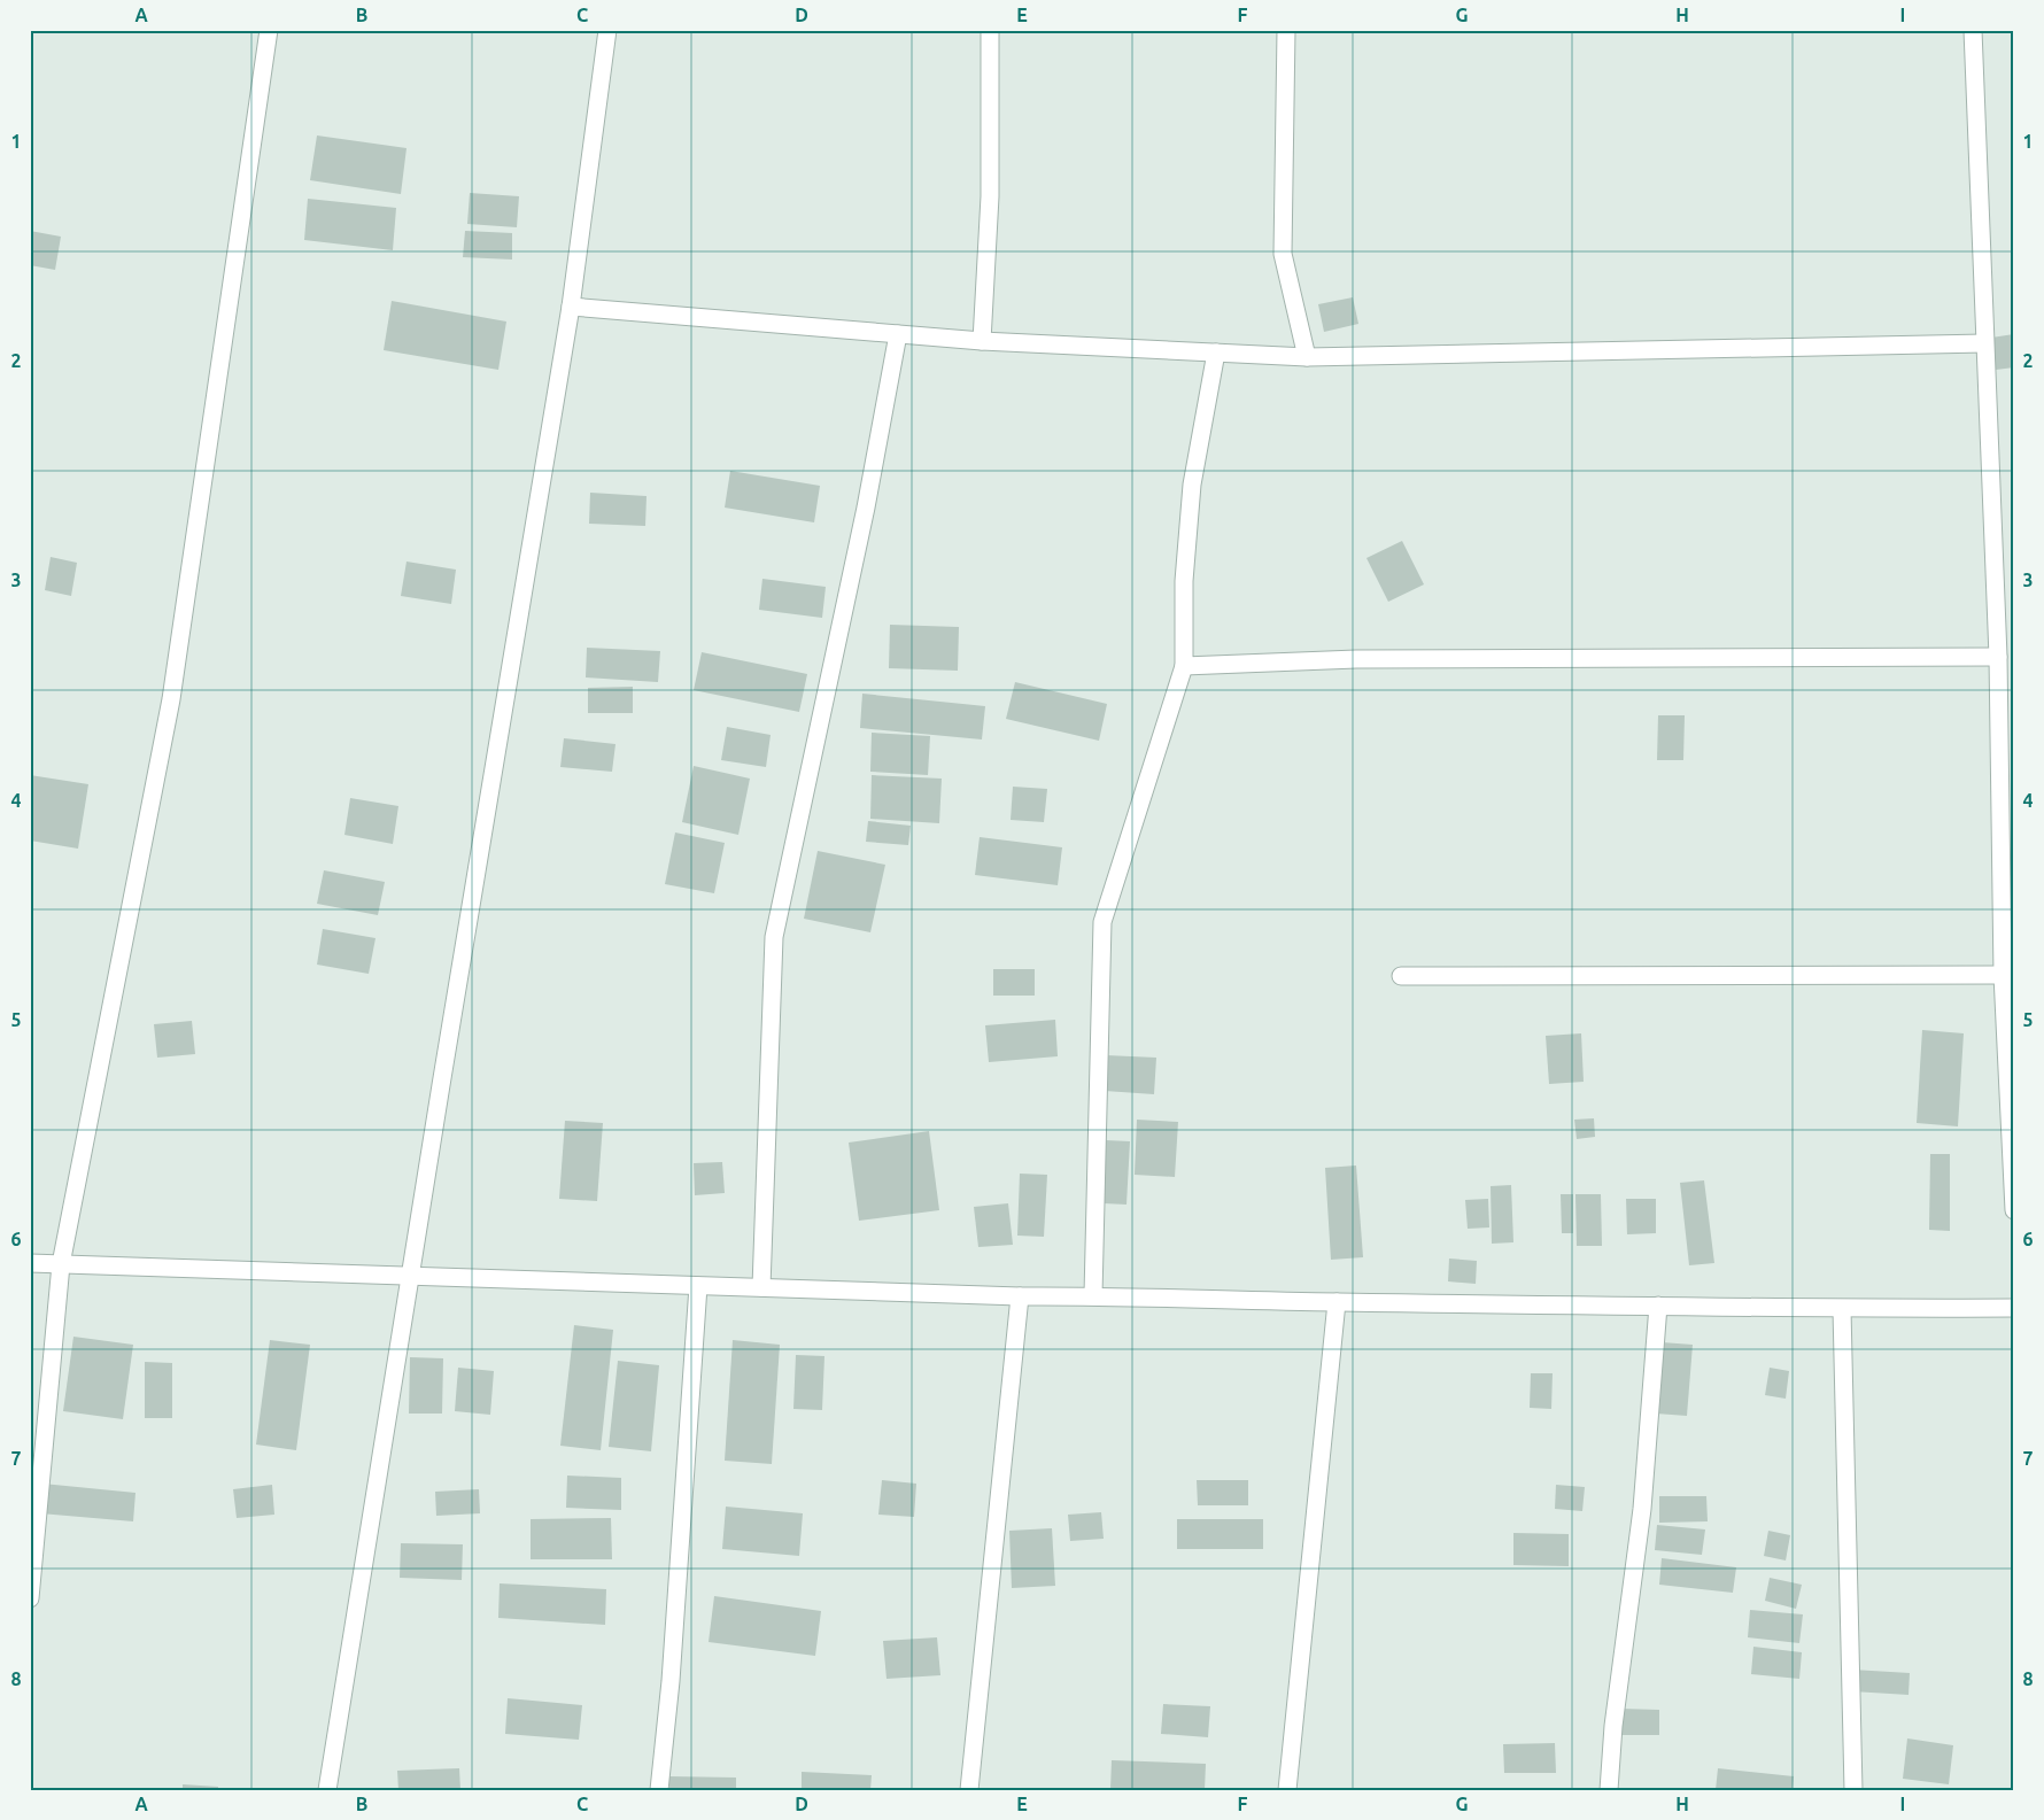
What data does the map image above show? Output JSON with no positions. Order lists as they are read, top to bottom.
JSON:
{
  "grid": {
    "columns": [
      "A",
      "B",
      "C",
      "D",
      "E",
      "F",
      "G",
      "H",
      "I"
    ],
    "rows": [
      "1",
      "2",
      "3",
      "4",
      "5",
      "6",
      "7",
      "8"
    ]
  }
}
